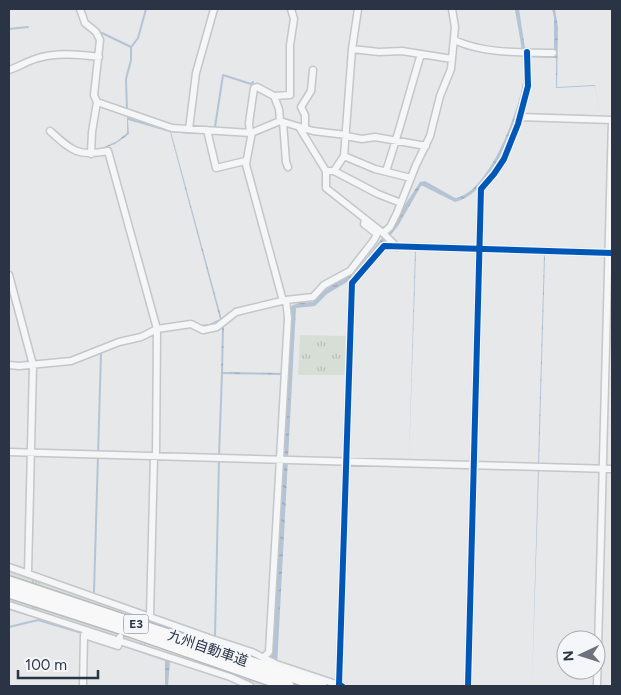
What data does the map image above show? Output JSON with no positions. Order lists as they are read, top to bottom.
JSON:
{
  "streets": {
    "highway": ["E3", "九州自動車道"]
  },
  "scale_bar": "100 m",
  "north": "left"
}
